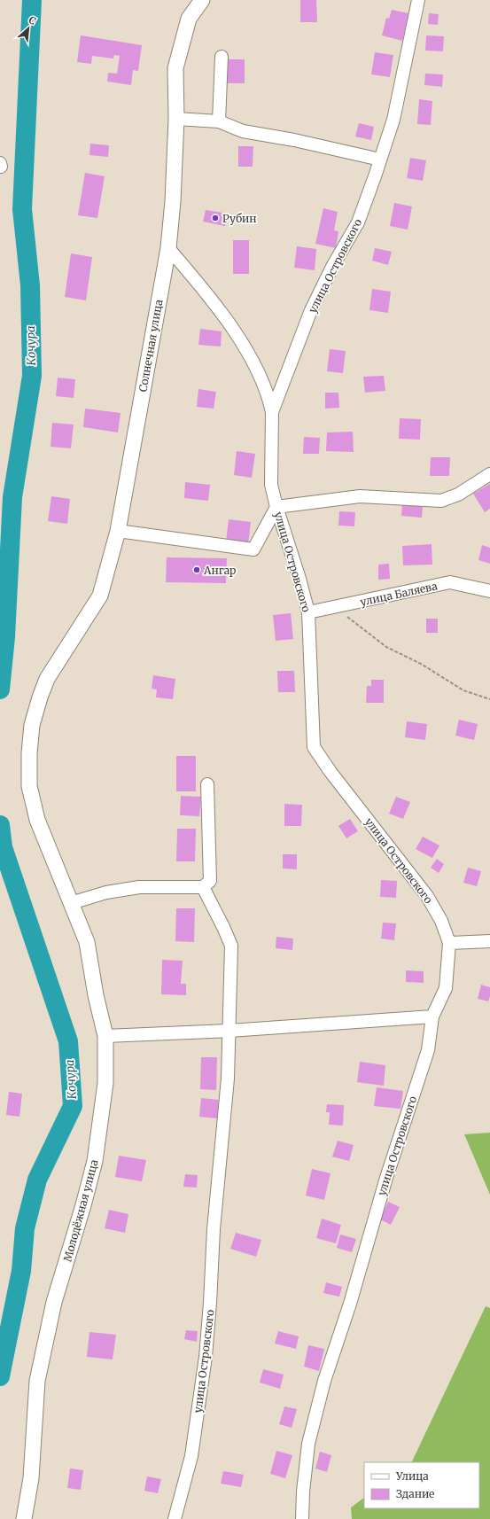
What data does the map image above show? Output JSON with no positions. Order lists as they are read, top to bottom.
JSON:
{
  "streets": {
    "main road": ["Солнечная улица", "Молодёжная улица"],
    "street": ["улица Островского", "улица Баляева"]
  },
  "crossings": [
    ["улица Островского", "Солнечная улица"],
    ["улица Островского", "улица Баляева"],
    ["Солнечная улица", "Молодёжная улица"]
  ],
  "water": ["Кочура"],
  "places": ["Рубин", "Ангар"],
  "legend": ["Улица", "Здание"],
  "north": "top right"
}
